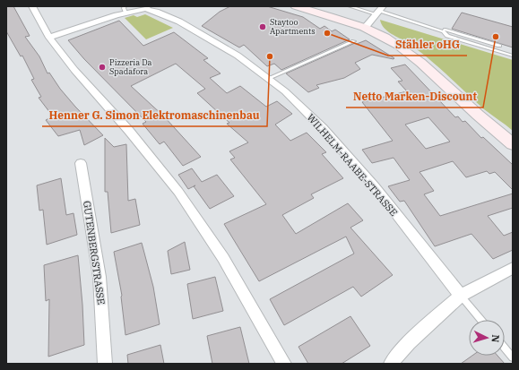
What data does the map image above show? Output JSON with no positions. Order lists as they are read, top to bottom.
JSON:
{
  "streets": {
    "street": ["WILHELM-RAABE-STRASSE", "GUTENBERGSTRASSE"]
  },
  "places": [
    "Staytoo Apartments",
    "Stähler oHG",
    "Netto Marken-Discount",
    "Henner G. Simon Elektromaschinenbau",
    "Pizzeria Da Spadafora"
  ],
  "north": "right"
}
